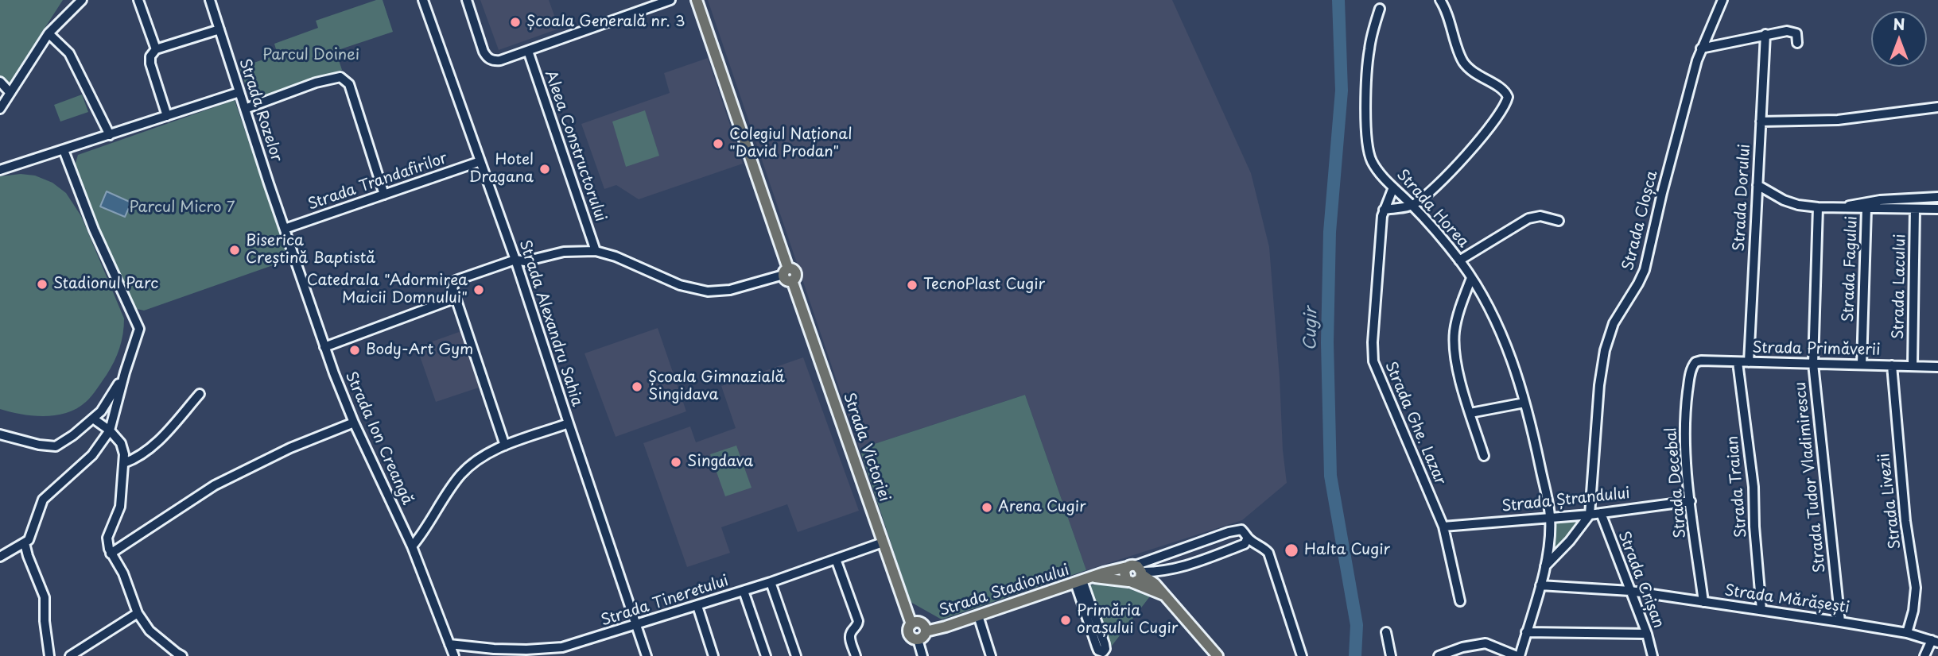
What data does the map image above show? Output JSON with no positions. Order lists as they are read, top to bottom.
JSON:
{
  "streets": {
    "main road": ["Strada Victoriei", "Strada Stadionului"],
    "street": [
      "Strada Rozelor",
      "Aleea Constructorului",
      "Strada Trandafirilor",
      "Strada Dorului",
      "Strada Horea",
      "Strada Cloșca",
      "Strada Fagului",
      "Strada Lacului",
      "Strada Alexandru Sahia",
      "Strada Primăverii",
      "Strada Ghe. Lazar",
      "Strada Ion Creangă",
      "Strada Tudor Vladimirescu",
      "Strada Decebal",
      "Strada Traian",
      "Strada Ștrandului",
      "Strada Livezii",
      "Strada Crișan",
      "Strada Mărășești",
      "Strada Tineretului"
    ]
  },
  "crossings": [
    ["Strada Rozelor", "Strada Trandafirilor"],
    ["Strada Rozelor", "Strada Ion Creangă"],
    ["Strada Trandafirilor", "Strada Alexandru Sahia"],
    ["Strada Trandafirilor", "Strada Ion Creangă"],
    ["Strada Dorului", "Strada Primăverii"],
    ["Strada Horea", "Strada Ghe. Lazar"],
    ["Strada Horea", "Strada Ștrandului"],
    ["Strada Horea", "Strada Mărășești"],
    ["Strada Cloșca", "Strada Ștrandului"],
    ["Strada Fagului", "Strada Primăverii"],
    ["Strada Lacului", "Strada Primăverii"],
    ["Strada Alexandru Sahia", "Strada Tineretului"],
    ["Strada Primăverii", "Strada Tudor Vladimirescu"],
    ["Strada Primăverii", "Strada Decebal"],
    ["Strada Primăverii", "Strada Traian"],
    ["Strada Primăverii", "Strada Livezii"],
    ["Strada Ghe. Lazar", "Strada Ștrandului"],
    ["Strada Ion Creangă", "Strada Tineretului"],
    ["Strada Victoriei", "Strada Stadionului"],
    ["Strada Victoriei", "Strada Tineretului"],
    ["Strada Tudor Vladimirescu", "Strada Mărășești"],
    ["Strada Decebal", "Strada Ștrandului"],
    ["Strada Decebal", "Strada Mărășești"],
    ["Strada Traian", "Strada Mărășești"],
    ["Strada Ștrandului", "Strada Crișan"],
    ["Strada Livezii", "Strada Mărășești"],
    ["Strada Crișan", "Strada Mărășești"]
  ],
  "water": ["Cugir"],
  "parks": ["Parcul Doinei", "Parcul Micro 7"],
  "places": [
    "Școala Generală nr. 3",
    "Colegiul Național \"David Prodan\"",
    "Hotel Dragana",
    "Biserica Creștină Baptistă",
    "Stadionul Parc",
    "TecnoPlast Cugir",
    "Catedrala \"Adormirea Maicii Domnului\"",
    "Body-Art Gym",
    "Școala Gimnazială Singidava",
    "Singdava",
    "Arena Cugir",
    "Halta Cugir",
    "Primăria orașului Cugir"
  ],
  "north": "top"
}
